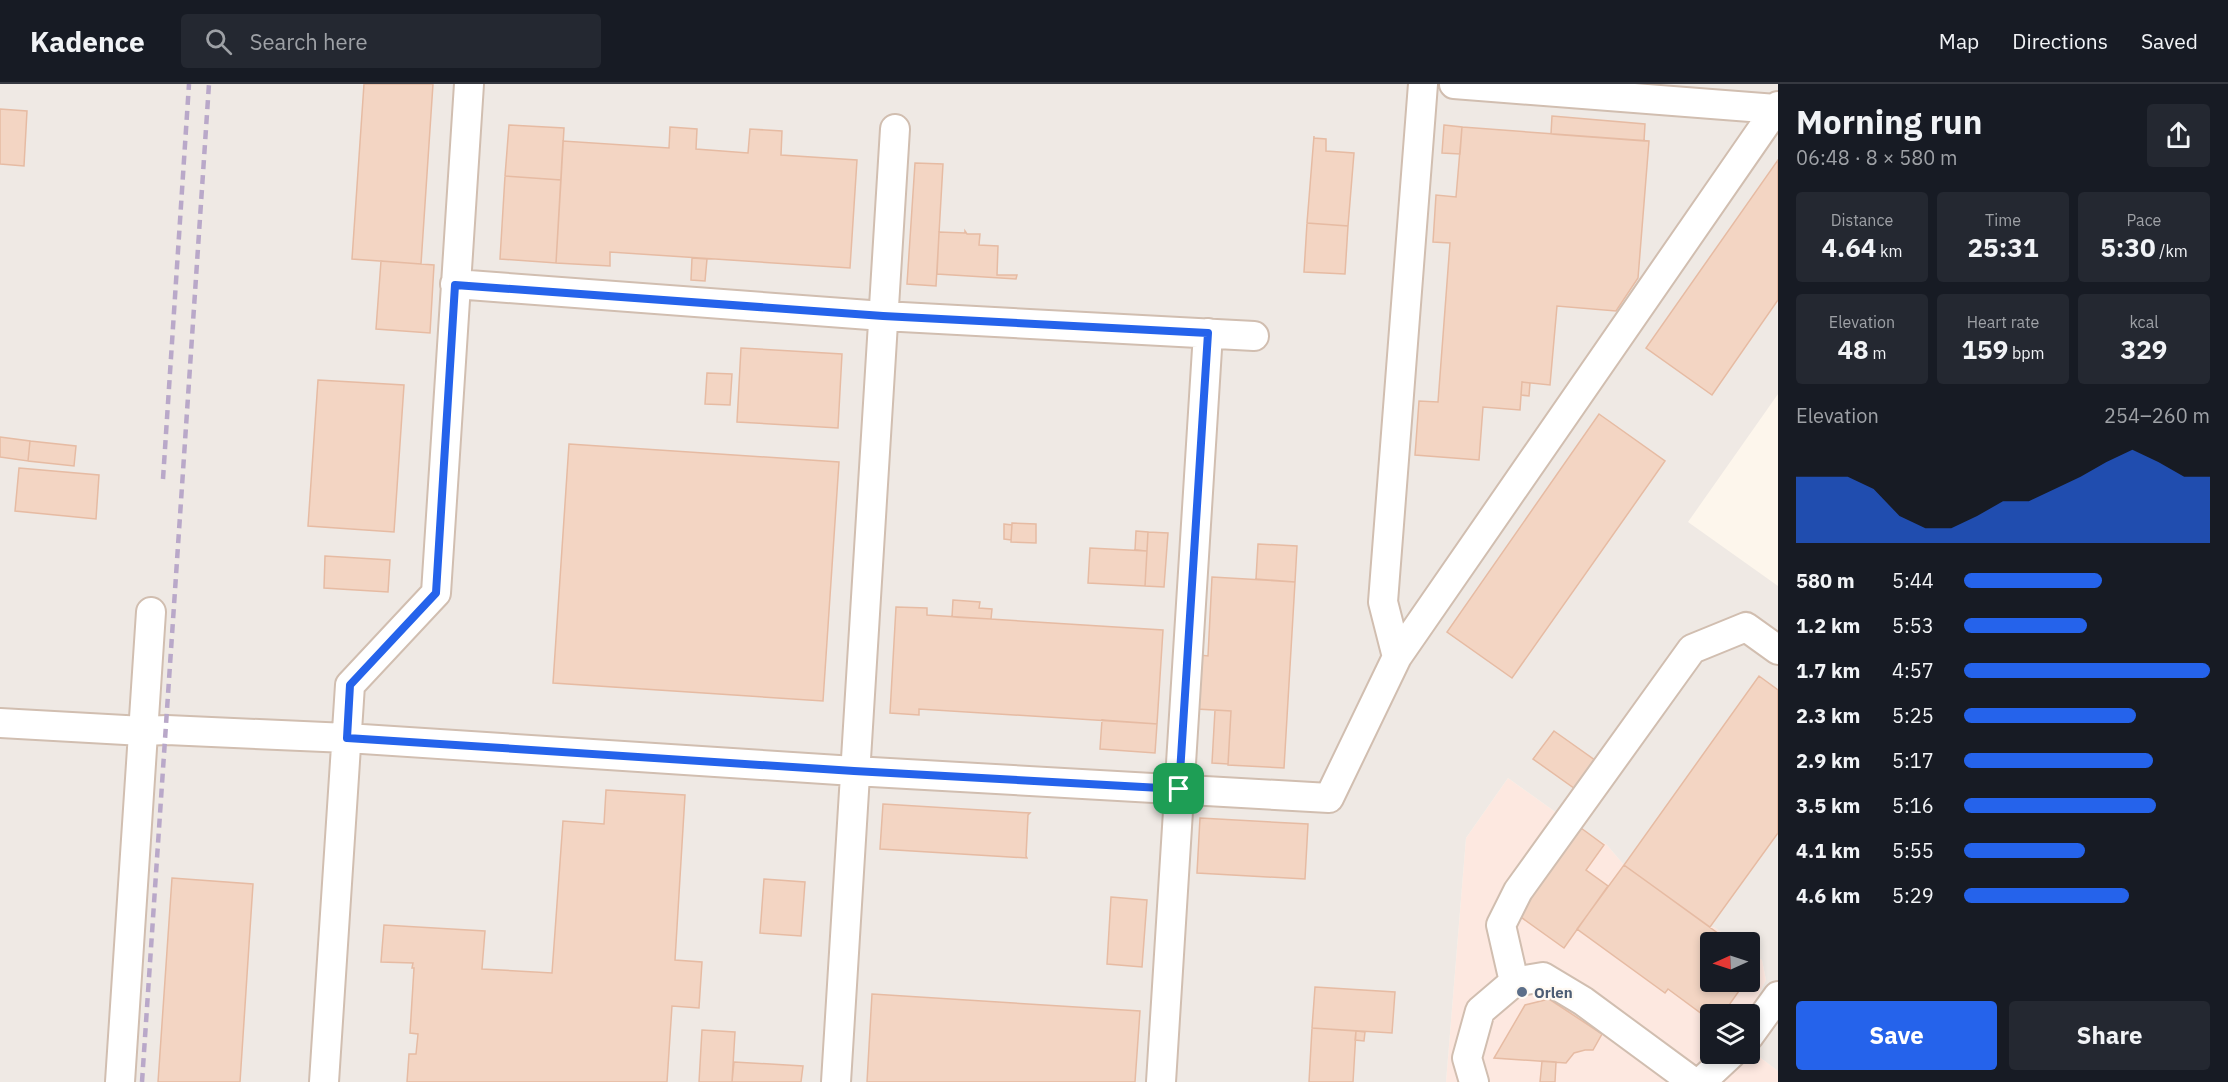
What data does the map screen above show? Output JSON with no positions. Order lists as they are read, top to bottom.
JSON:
{
  "places": ["Orlen"],
  "north": "left",
  "page": {
    "header": "Kadence",
    "search": "Search here",
    "nav": ["Map", "Directions", "Saved"],
    "heading": ["Morning run", "06:48 · 8 × 580 m"],
    "stats": [
      ["Distance", "4.64 km"],
      ["Time", "25:31"],
      ["Pace", "5:30 /km"],
      ["Elevation", "48 m"],
      ["Heart rate", "159 bpm"],
      ["kcal", "329"]
    ],
    "chart": ["Elevation", "254–260 m"],
    "list": [
      {
        "name": "580 m",
        "note": "5:44"
      },
      {
        "name": "1.2 km",
        "note": "5:53"
      },
      {
        "name": "1.7 km",
        "note": "4:57"
      },
      {
        "name": "2.3 km",
        "note": "5:25"
      },
      {
        "name": "2.9 km",
        "note": "5:17"
      },
      {
        "name": "3.5 km",
        "note": "5:16"
      },
      {
        "name": "4.1 km",
        "note": "5:55"
      },
      {
        "name": "4.6 km",
        "note": "5:29"
      }
    ],
    "buttons": ["Save", "Share"]
  }
}
